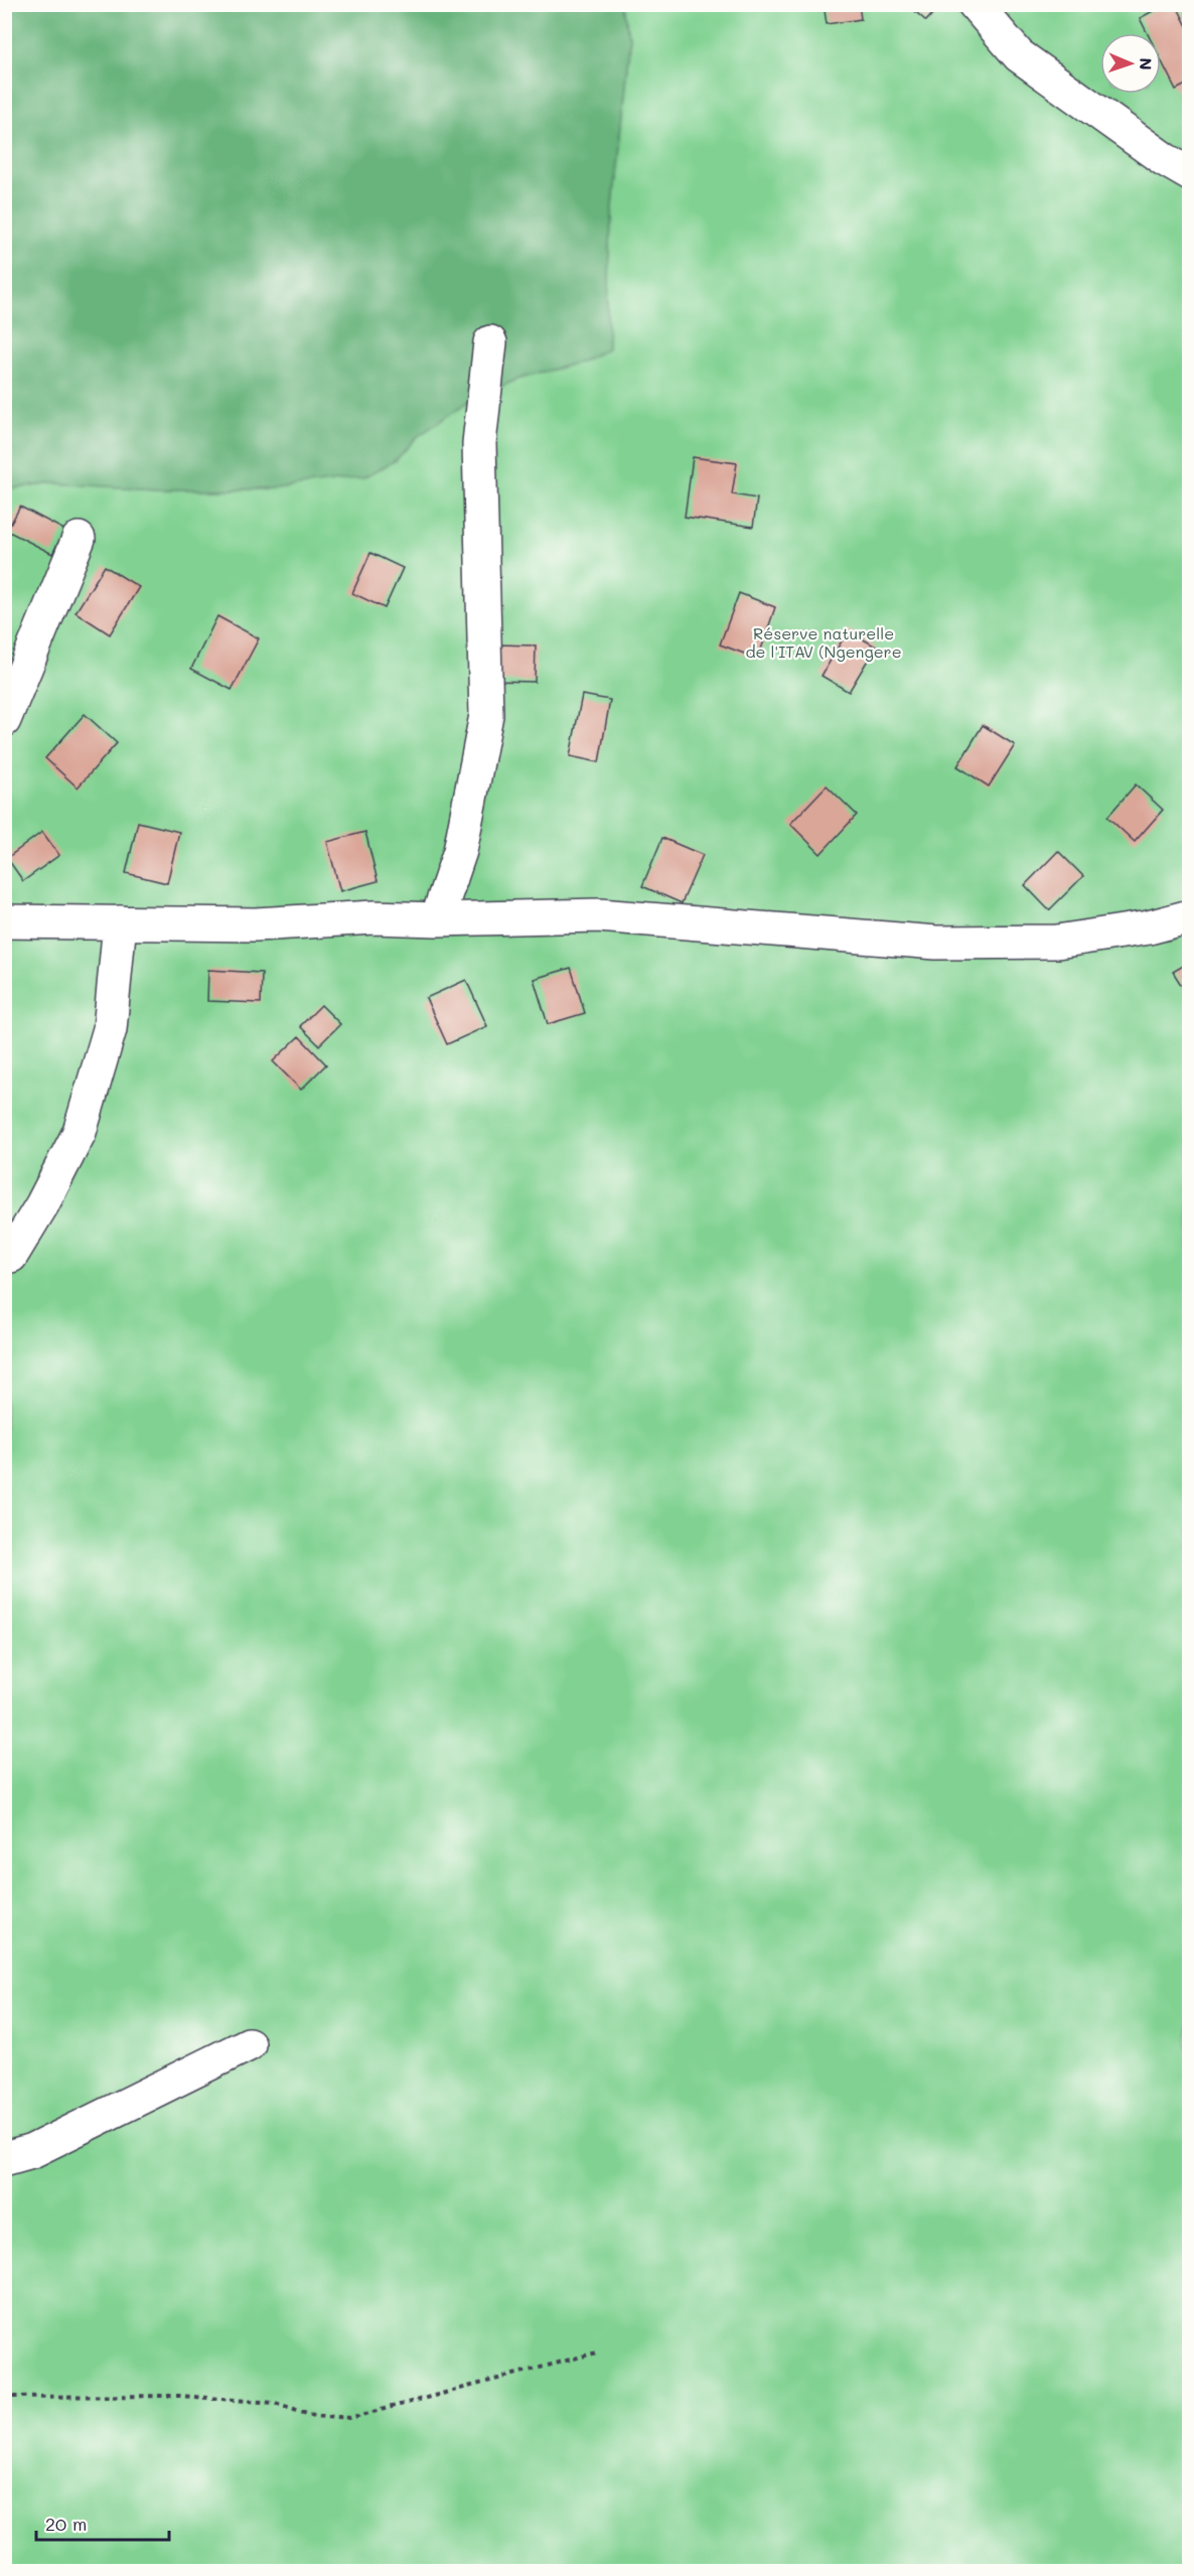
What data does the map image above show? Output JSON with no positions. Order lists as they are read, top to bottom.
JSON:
{
  "parks": ["Réserve naturelle de l'ITAV (Ngengere"],
  "scale_bar": "20 m",
  "north": "right"
}
